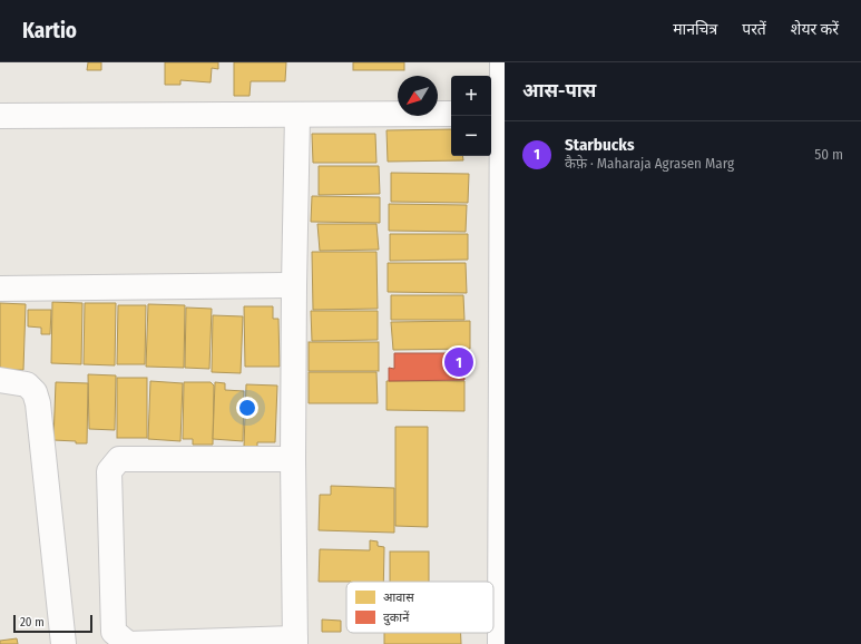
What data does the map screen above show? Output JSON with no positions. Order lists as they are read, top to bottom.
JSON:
{
  "legend": ["आवास", "दुकानें"],
  "scale_bar": "20 m",
  "north": "bottom left",
  "page": {
    "header": "Kartio",
    "nav": ["मानचित्र", "परतें", "शेयर करें"],
    "heading": "आस-पास",
    "map_buttons": ["+", "−"],
    "list": [
      {
        "mark": "1",
        "name": "Starbucks",
        "note": "कैफ़े · Maharaja Agrasen Marg",
        "value": "50 m"
      }
    ],
    "pins": "1",
    "scale": "20 m"
  }
}
